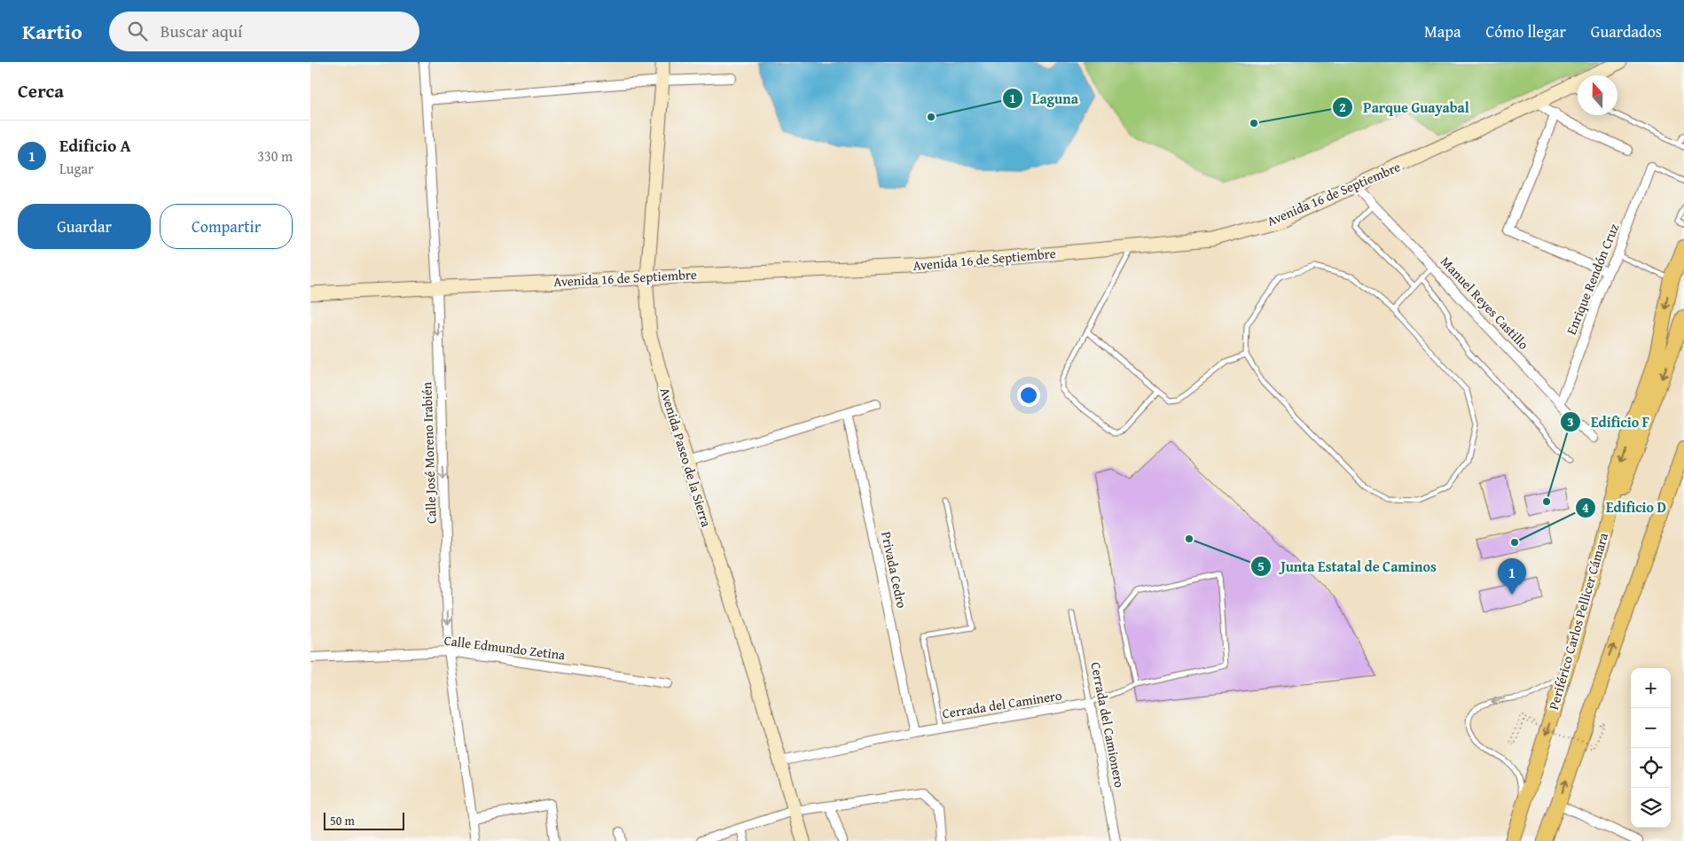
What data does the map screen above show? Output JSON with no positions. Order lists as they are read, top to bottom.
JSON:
{
  "streets": {
    "main road": ["Avenida 16 de Septiembre", "Avenida Paseo de la Sierra", "Periférico Carlos Pellicer Cámara"],
    "street": [
      "Enrique Rendón Cruz",
      "Manuel Reyes Castillo",
      "Calle José Moreno Irabién",
      "Privada Cedro",
      "Calle Edmundo Zetina",
      "Cerrada del Caminero",
      "Cerrada del Camionero"
    ]
  },
  "crossings": [
    ["Avenida 16 de Septiembre", "Manuel Reyes Castillo"],
    ["Avenida 16 de Septiembre", "Calle José Moreno Irabién"],
    ["Avenida 16 de Septiembre", "Avenida Paseo de la Sierra"],
    ["Enrique Rendón Cruz", "Manuel Reyes Castillo"],
    ["Calle José Moreno Irabién", "Calle Edmundo Zetina"],
    ["Avenida Paseo de la Sierra", "Cerrada del Caminero"],
    ["Privada Cedro", "Cerrada del Caminero"],
    ["Cerrada del Caminero", "Cerrada del Camionero"]
  ],
  "one_way": ["Calle José Moreno Irabién"],
  "places": [
    "Laguna",
    "Parque Guayabal",
    "Edificio F",
    "Junta Estatal de Caminos",
    "Edificio D"
  ],
  "scale_bar": "50 m",
  "north": "top",
  "page": {
    "header": "Kartio",
    "search": "Buscar aquí",
    "nav": ["Mapa", "Cómo llegar", "Guardados"],
    "heading": "Cerca",
    "list": [
      {
        "mark": "1",
        "name": "Edificio A",
        "note": "Lugar",
        "value": "330 m"
      }
    ],
    "buttons": ["Guardar", "Compartir"],
    "pins": "1",
    "map_buttons": ["+", "−"],
    "scale": "50 m"
  }
}
